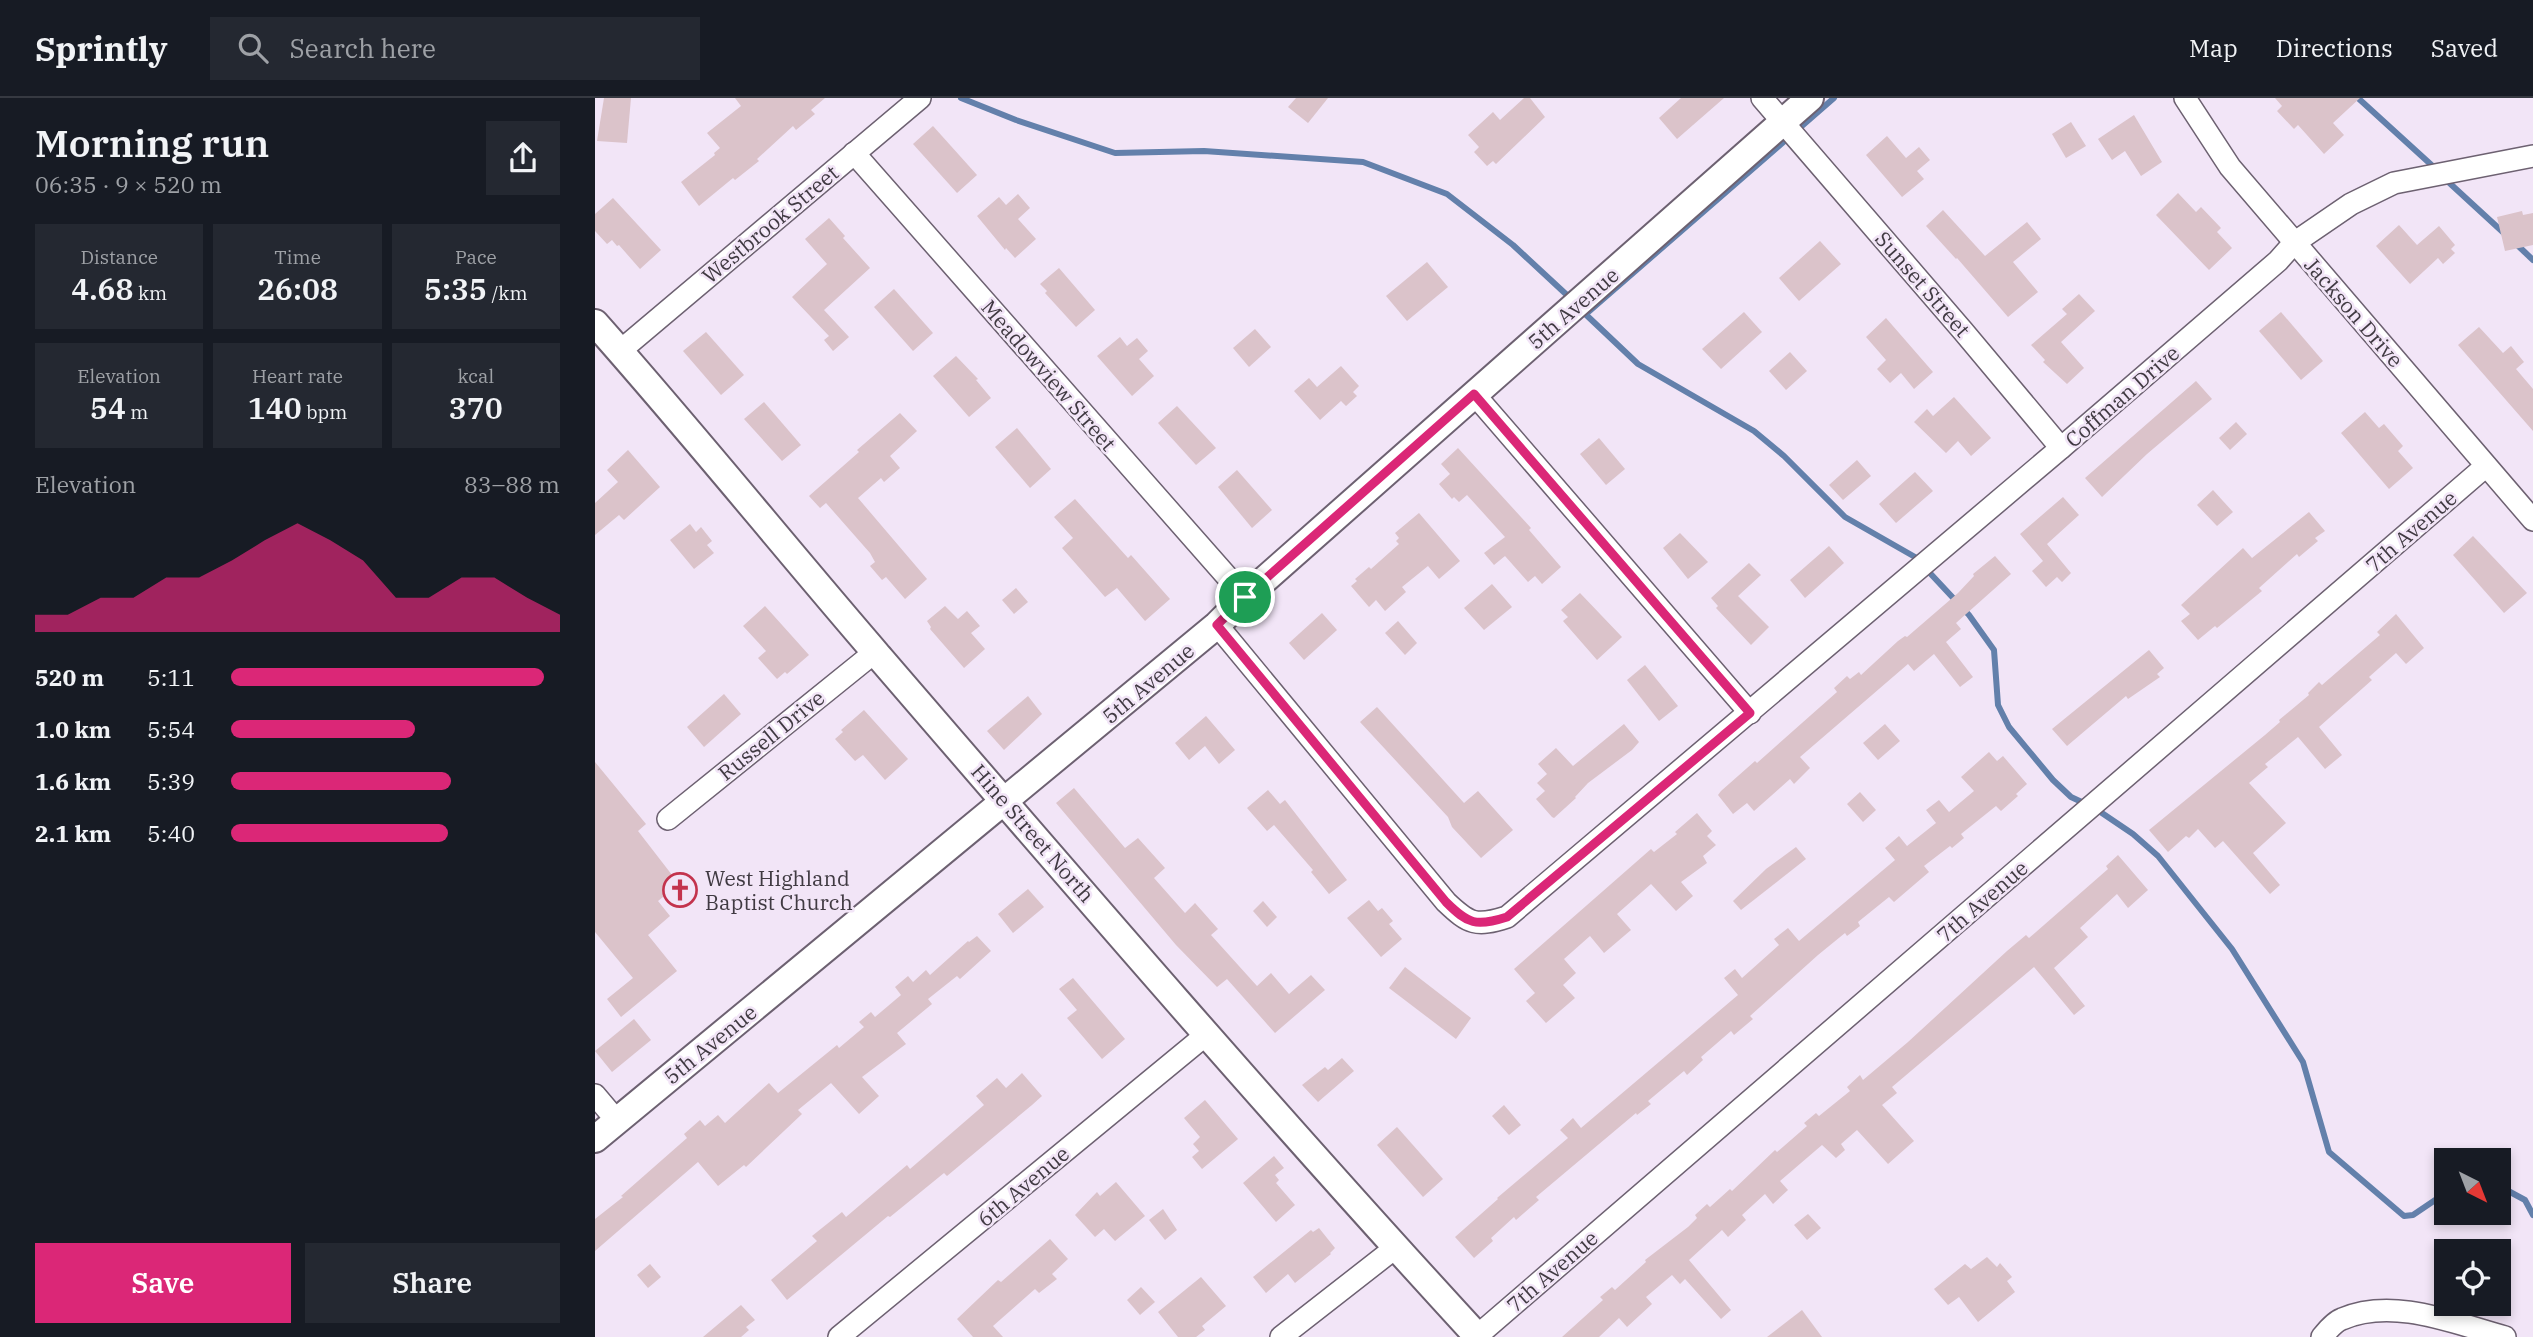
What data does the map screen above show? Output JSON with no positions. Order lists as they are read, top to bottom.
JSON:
{
  "streets": {
    "street": [
      "Westbrook Street",
      "Sunset Street",
      "5th Avenue",
      "Jackson Drive",
      "Meadowview Street",
      "Coffman Drive",
      "7th Avenue",
      "Russell Drive",
      "Hine Street North",
      "6th Avenue"
    ]
  },
  "crossings": [
    ["Westbrook Street", "Meadowview Street"],
    ["Westbrook Street", "Hine Street North"],
    ["Sunset Street", "5th Avenue"],
    ["Sunset Street", "Coffman Drive"],
    ["5th Avenue", "Meadowview Street"],
    ["5th Avenue", "Coffman Drive"],
    ["5th Avenue", "Hine Street North"],
    ["Jackson Drive", "Coffman Drive"],
    ["Jackson Drive", "7th Avenue"],
    ["7th Avenue", "Hine Street North"],
    ["Russell Drive", "Hine Street North"],
    ["Hine Street North", "6th Avenue"]
  ],
  "places": {
    "church": ["West Highland Baptist Church"]
  },
  "north": "bottom right",
  "page": {
    "header": "Sprintly",
    "search": "Search here",
    "nav": ["Map", "Directions", "Saved"],
    "heading": ["Morning run", "06:35 · 9 × 520 m"],
    "stats": [
      ["Distance", "4.68 km"],
      ["Time", "26:08"],
      ["Pace", "5:35 /km"],
      ["Elevation", "54 m"],
      ["Heart rate", "140 bpm"],
      ["kcal", "370"]
    ],
    "chart": ["Elevation", "83–88 m"],
    "list": [
      {
        "name": "520 m",
        "note": "5:11"
      },
      {
        "name": "1.0 km",
        "note": "5:54"
      },
      {
        "name": "1.6 km",
        "note": "5:39"
      },
      {
        "name": "2.1 km",
        "note": "5:40"
      }
    ],
    "buttons": ["Save", "Share"]
  }
}
